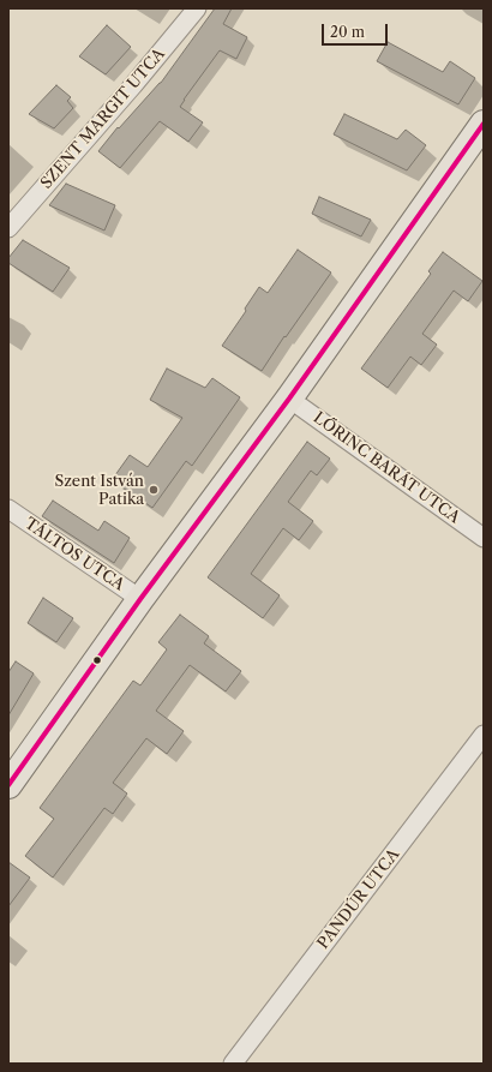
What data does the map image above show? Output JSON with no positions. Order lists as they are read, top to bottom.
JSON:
{
  "streets": {
    "street": [
      "SZENT MARGIT UTCA",
      "LŐRINC BARÁT UTCA",
      "TÁLTOS UTCA",
      "PANDÚR UTCA"
    ]
  },
  "places": ["Szent István Patika"],
  "scale_bar": "20 m"
}
